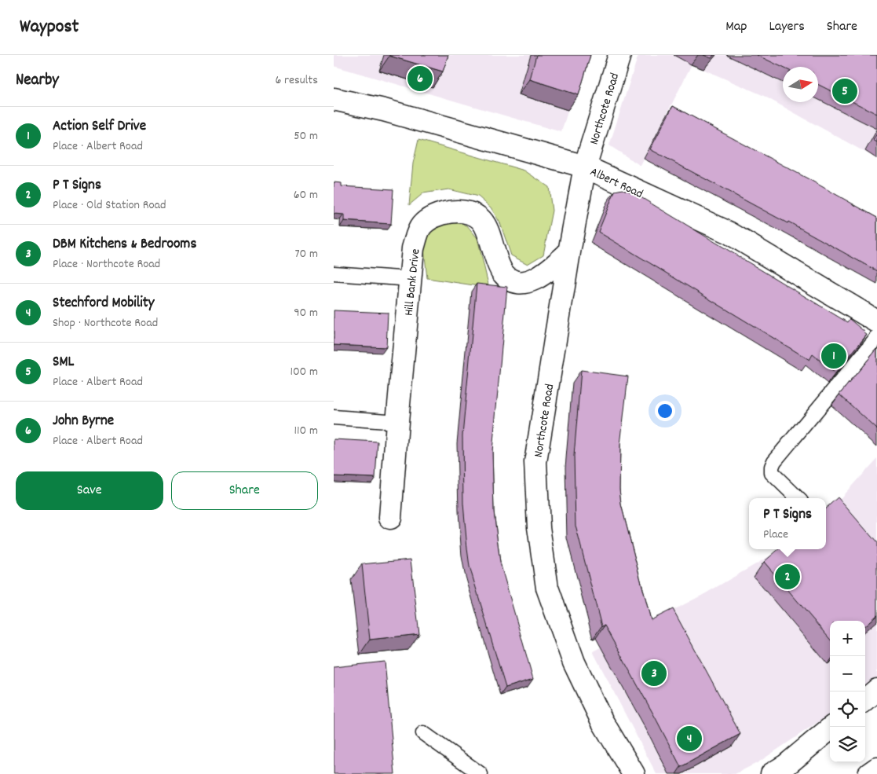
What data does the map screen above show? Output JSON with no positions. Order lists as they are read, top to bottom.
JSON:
{
  "streets": {
    "street": ["Northcote Road", "Albert Road", "Hill Bank Drive"]
  },
  "crossings": [
    ["Northcote Road", "Albert Road"],
    ["Northcote Road", "Hill Bank Drive"]
  ],
  "north": "right",
  "page": {
    "header": "Waypost",
    "nav": ["Map", "Layers", "Share"],
    "heading": ["Nearby", "6 results"],
    "pins": [
      "6",
      "5",
      "1",
      "2",
      "3",
      "4"
    ],
    "list": [
      {
        "mark": "1",
        "name": "Action Self Drive",
        "note": "Place · Albert Road",
        "value": "50 m"
      },
      {
        "mark": "2",
        "name": "P T Signs",
        "note": "Place · Old Station Road",
        "value": "60 m"
      },
      {
        "mark": "3",
        "name": "DBM Kitchens & Bedrooms",
        "note": "Place · Northcote Road",
        "value": "70 m"
      },
      {
        "mark": "4",
        "name": "Stechford Mobility",
        "note": "Shop · Northcote Road",
        "value": "90 m"
      },
      {
        "mark": "5",
        "name": "SML",
        "note": "Place · Albert Road",
        "value": "100 m"
      },
      {
        "mark": "6",
        "name": "John Byrne",
        "note": "Place · Albert Road",
        "value": "110 m"
      }
    ],
    "buttons": ["Save", "Share"],
    "popup": ["P T Signs", "Place"],
    "map_buttons": ["+", "−"]
  }
}
